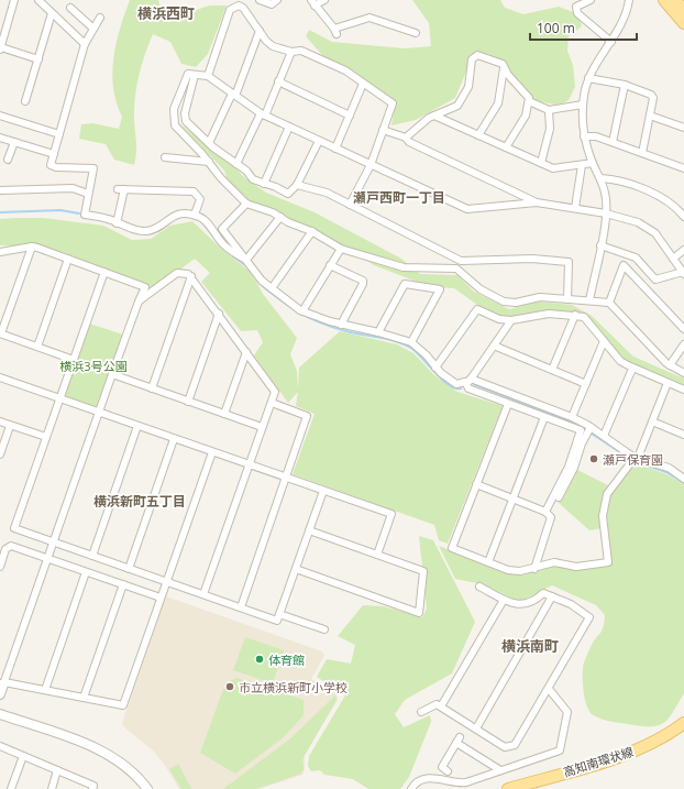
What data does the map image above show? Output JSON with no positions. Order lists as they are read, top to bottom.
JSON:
{
  "streets": {
    "main road": ["高知南環状線"]
  },
  "districts": [
    "横浜西町",
    "瀬戸西町一丁目",
    "横浜新町五丁目",
    "横浜南町"
  ],
  "parks": ["横浜3号公園"],
  "places": ["瀬戸保育園", "体育館", "市立横浜新町小学校"],
  "scale_bar": "100 m"
}
